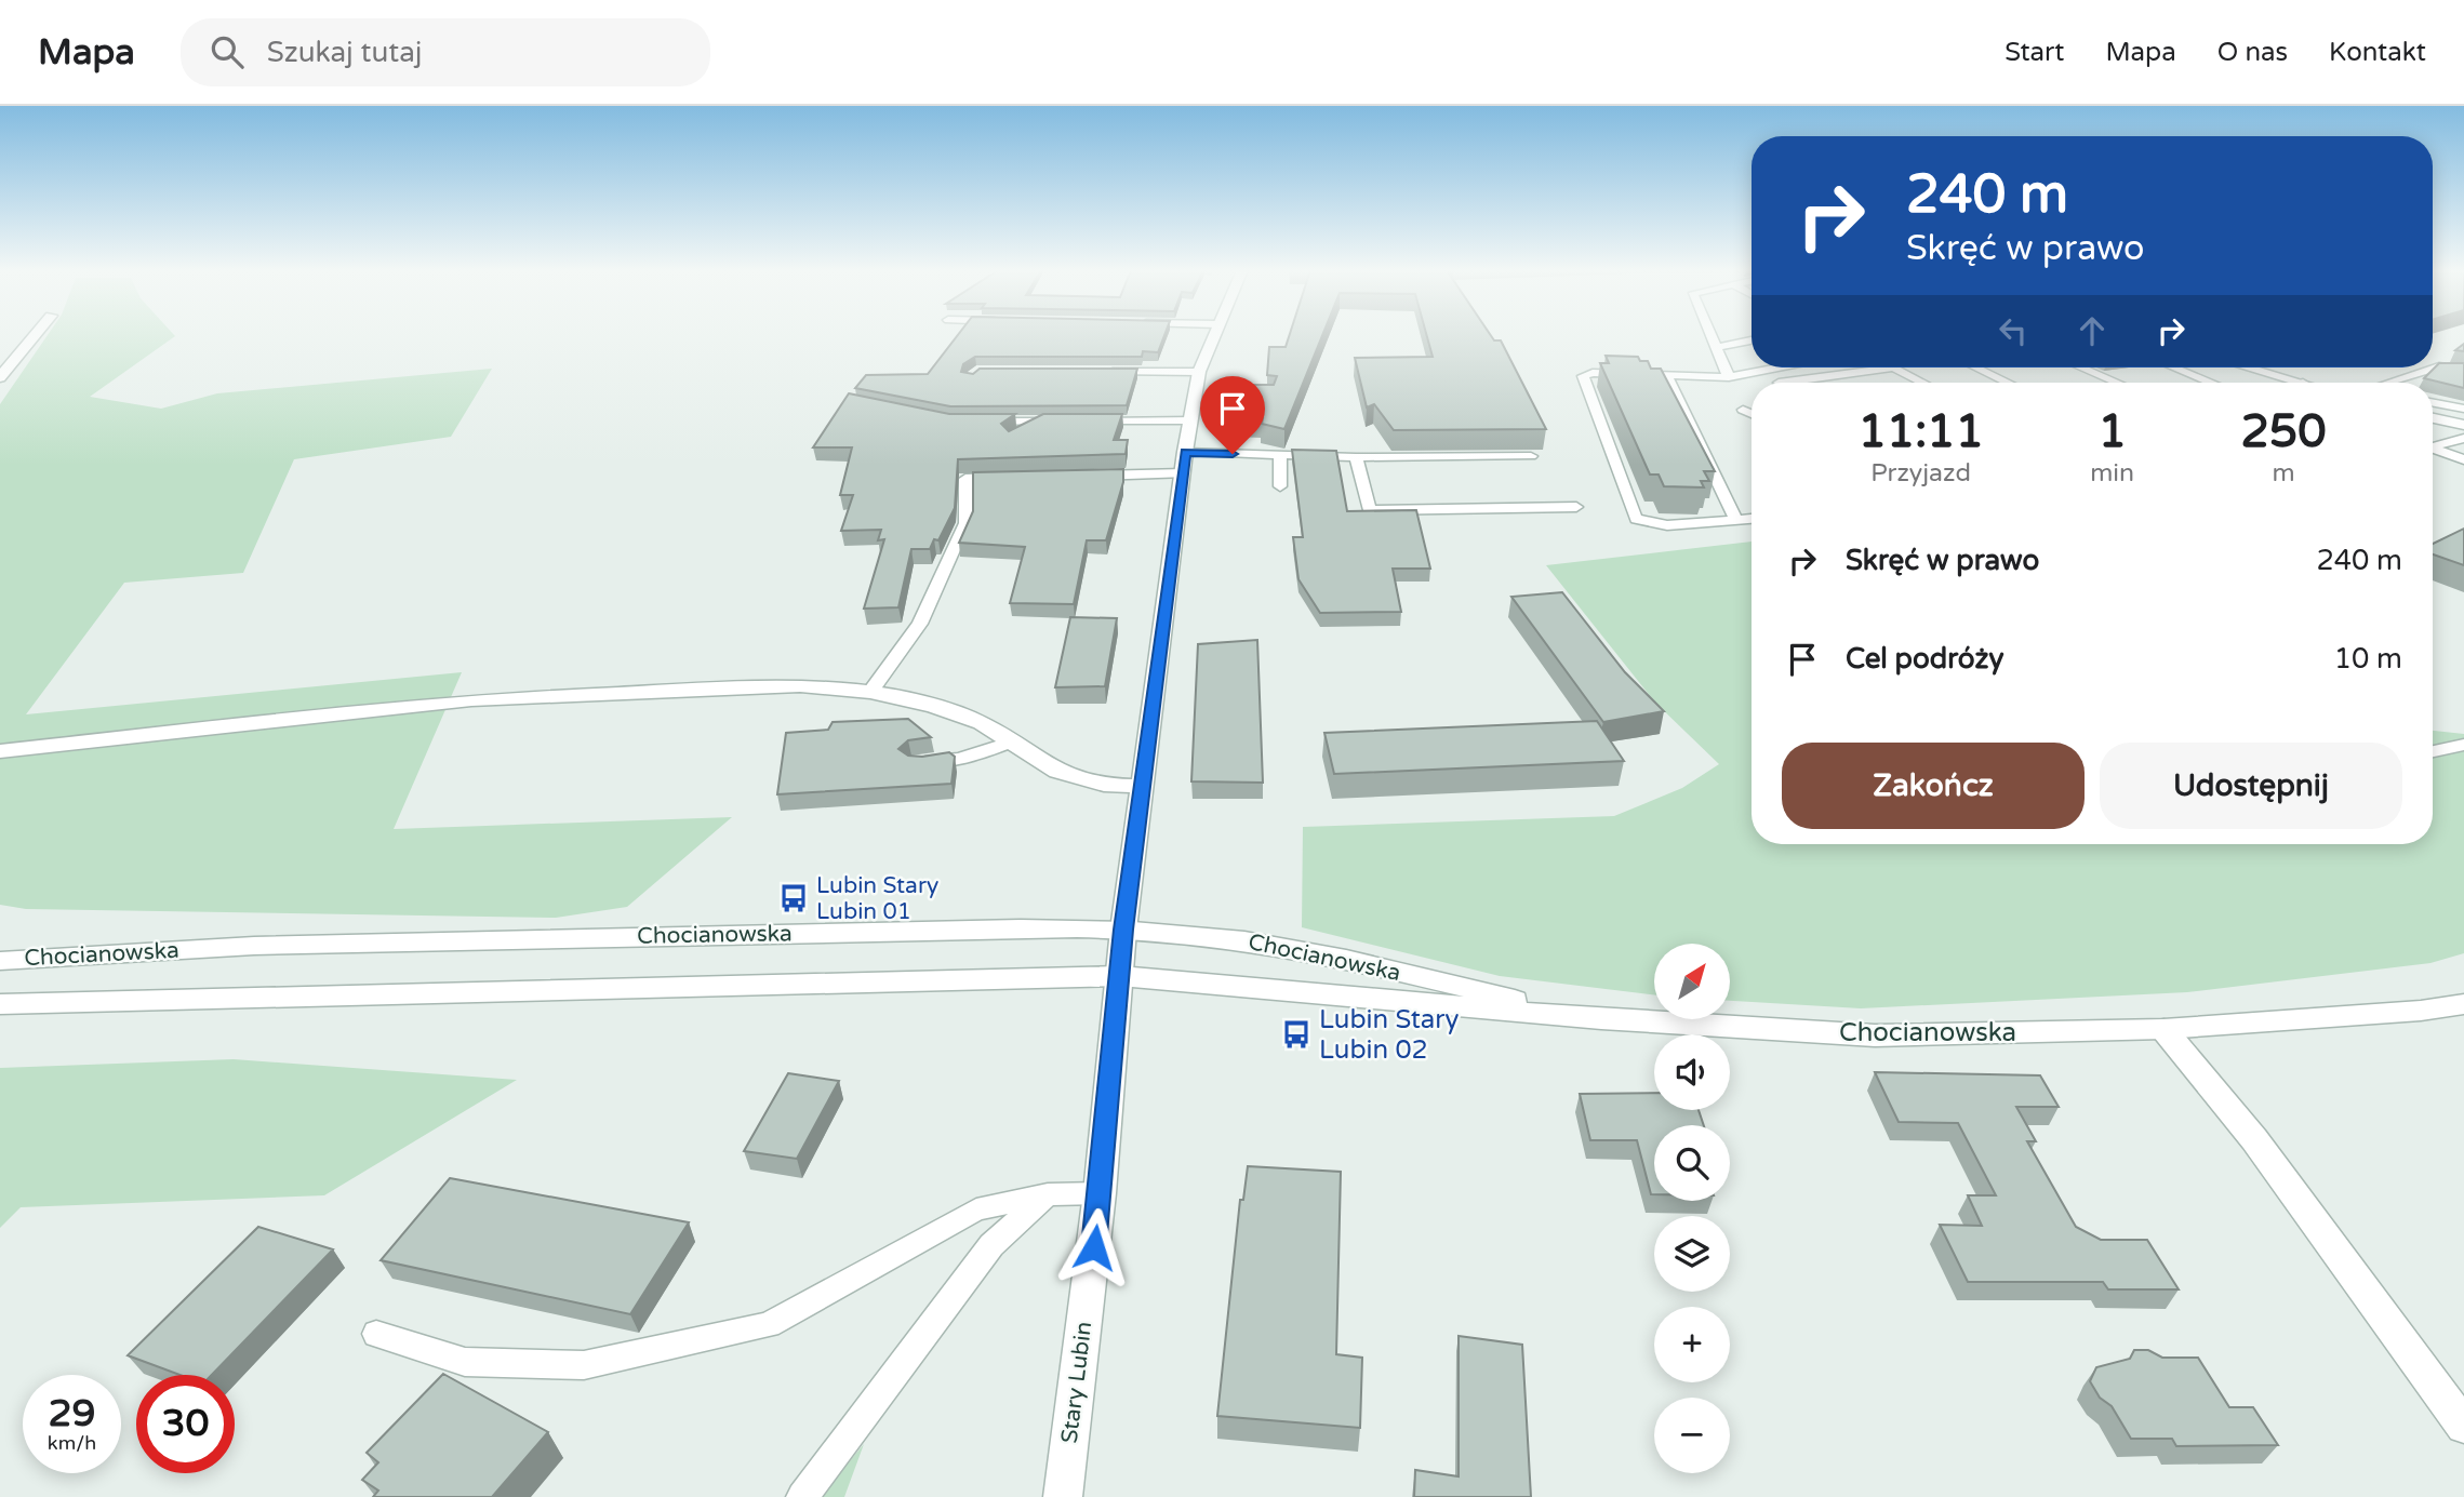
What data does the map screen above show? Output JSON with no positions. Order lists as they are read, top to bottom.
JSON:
{
  "streets": {
    "street": ["Chocianowska", "Stary Lubin"]
  },
  "crossings": [
    ["Chocianowska", "Stary Lubin"]
  ],
  "places": {
    "bus stop": ["Lubin Stary Lubin 01", "Lubin Stary Lubin 02"]
  },
  "north": "top right",
  "page": {
    "header": "Mapa",
    "search": "Szukaj tutaj",
    "nav": [
      "Start",
      "Mapa",
      "O nas",
      "Kontakt"
    ],
    "turn": ["240 m", "Skręć w prawo"],
    "eta": [
      "11:11",
      "Przyjazd",
      "1",
      "min",
      "250",
      "m"
    ],
    "list": [
      {
        "name": "Skręć w prawo",
        "value": "240 m"
      },
      {
        "name": "Cel podróży",
        "value": "10 m"
      }
    ],
    "buttons": ["Zakończ", "Udostępnij"],
    "map_buttons": ["+", "−"],
    "speed": "29 km/h",
    "limit": "30"
  }
}
